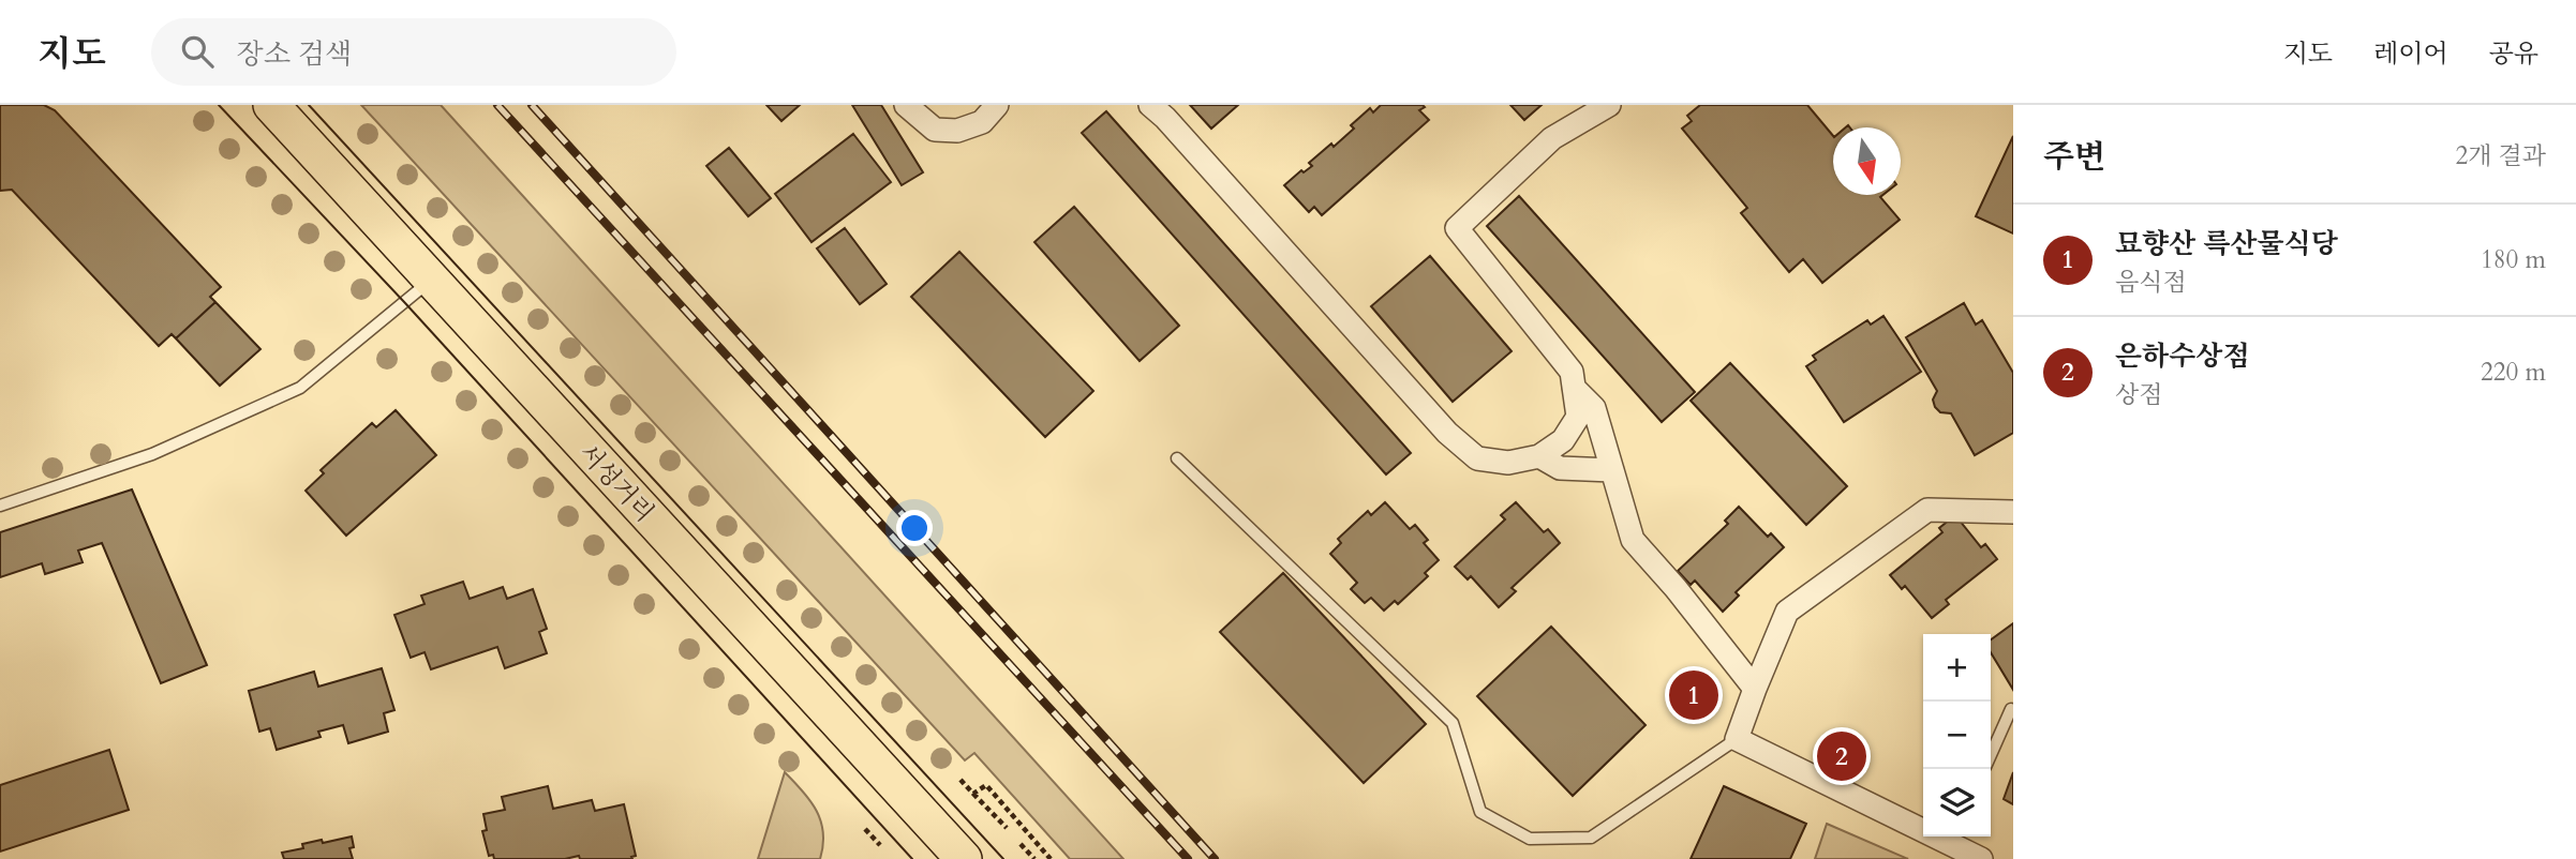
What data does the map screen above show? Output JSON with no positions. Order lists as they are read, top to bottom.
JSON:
{
  "streets": {
    "main road": ["서성거리"]
  },
  "north": "bottom",
  "page": {
    "header": "지도",
    "search": "장소 검색",
    "nav": ["지도", "레이어", "공유"],
    "heading": ["주변", "2개 결과"],
    "list": [
      {
        "mark": "1",
        "name": "묘향산 륵산물식당",
        "note": "음식점",
        "value": "180 m"
      },
      {
        "mark": "2",
        "name": "은하수상점",
        "note": "상점",
        "value": "220 m"
      }
    ],
    "map_buttons": ["+", "−"],
    "pins": ["1", "2"]
  }
}
